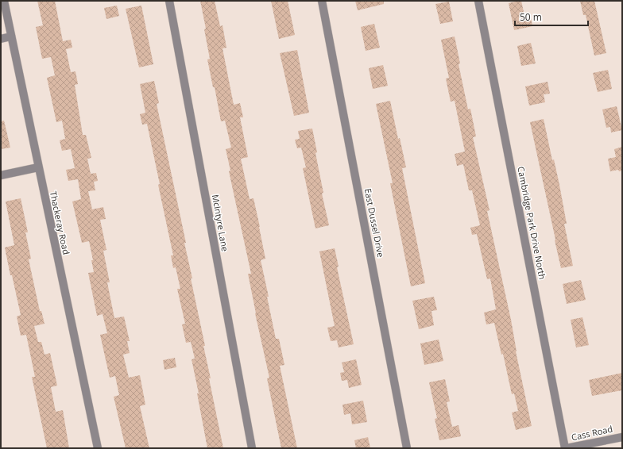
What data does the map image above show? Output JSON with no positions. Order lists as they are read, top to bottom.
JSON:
{
  "streets": {
    "street": [
      "Thackeray Road",
      "McIntyre Lane",
      "East Dussel Drive",
      "Cambridge Park Drive North",
      "Cass Road"
    ]
  },
  "crossings": [
    ["Cambridge Park Drive North", "Cass Road"]
  ],
  "scale_bar": "50 m"
}
